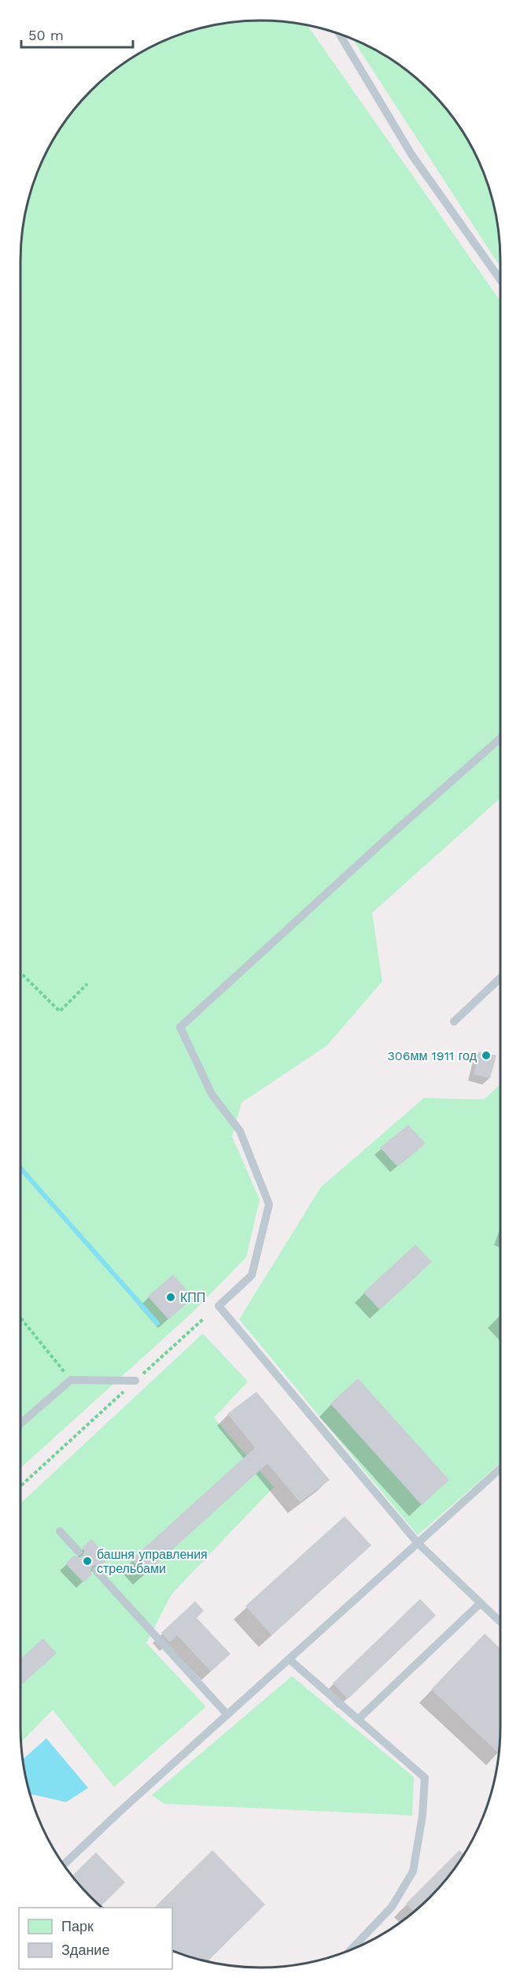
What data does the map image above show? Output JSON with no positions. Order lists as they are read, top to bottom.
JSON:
{
  "places": ["306мм 1911 год", "КПП", "башня управления стрельбами"],
  "legend": ["Парк", "Здание"],
  "scale_bar": "50 m"
}
